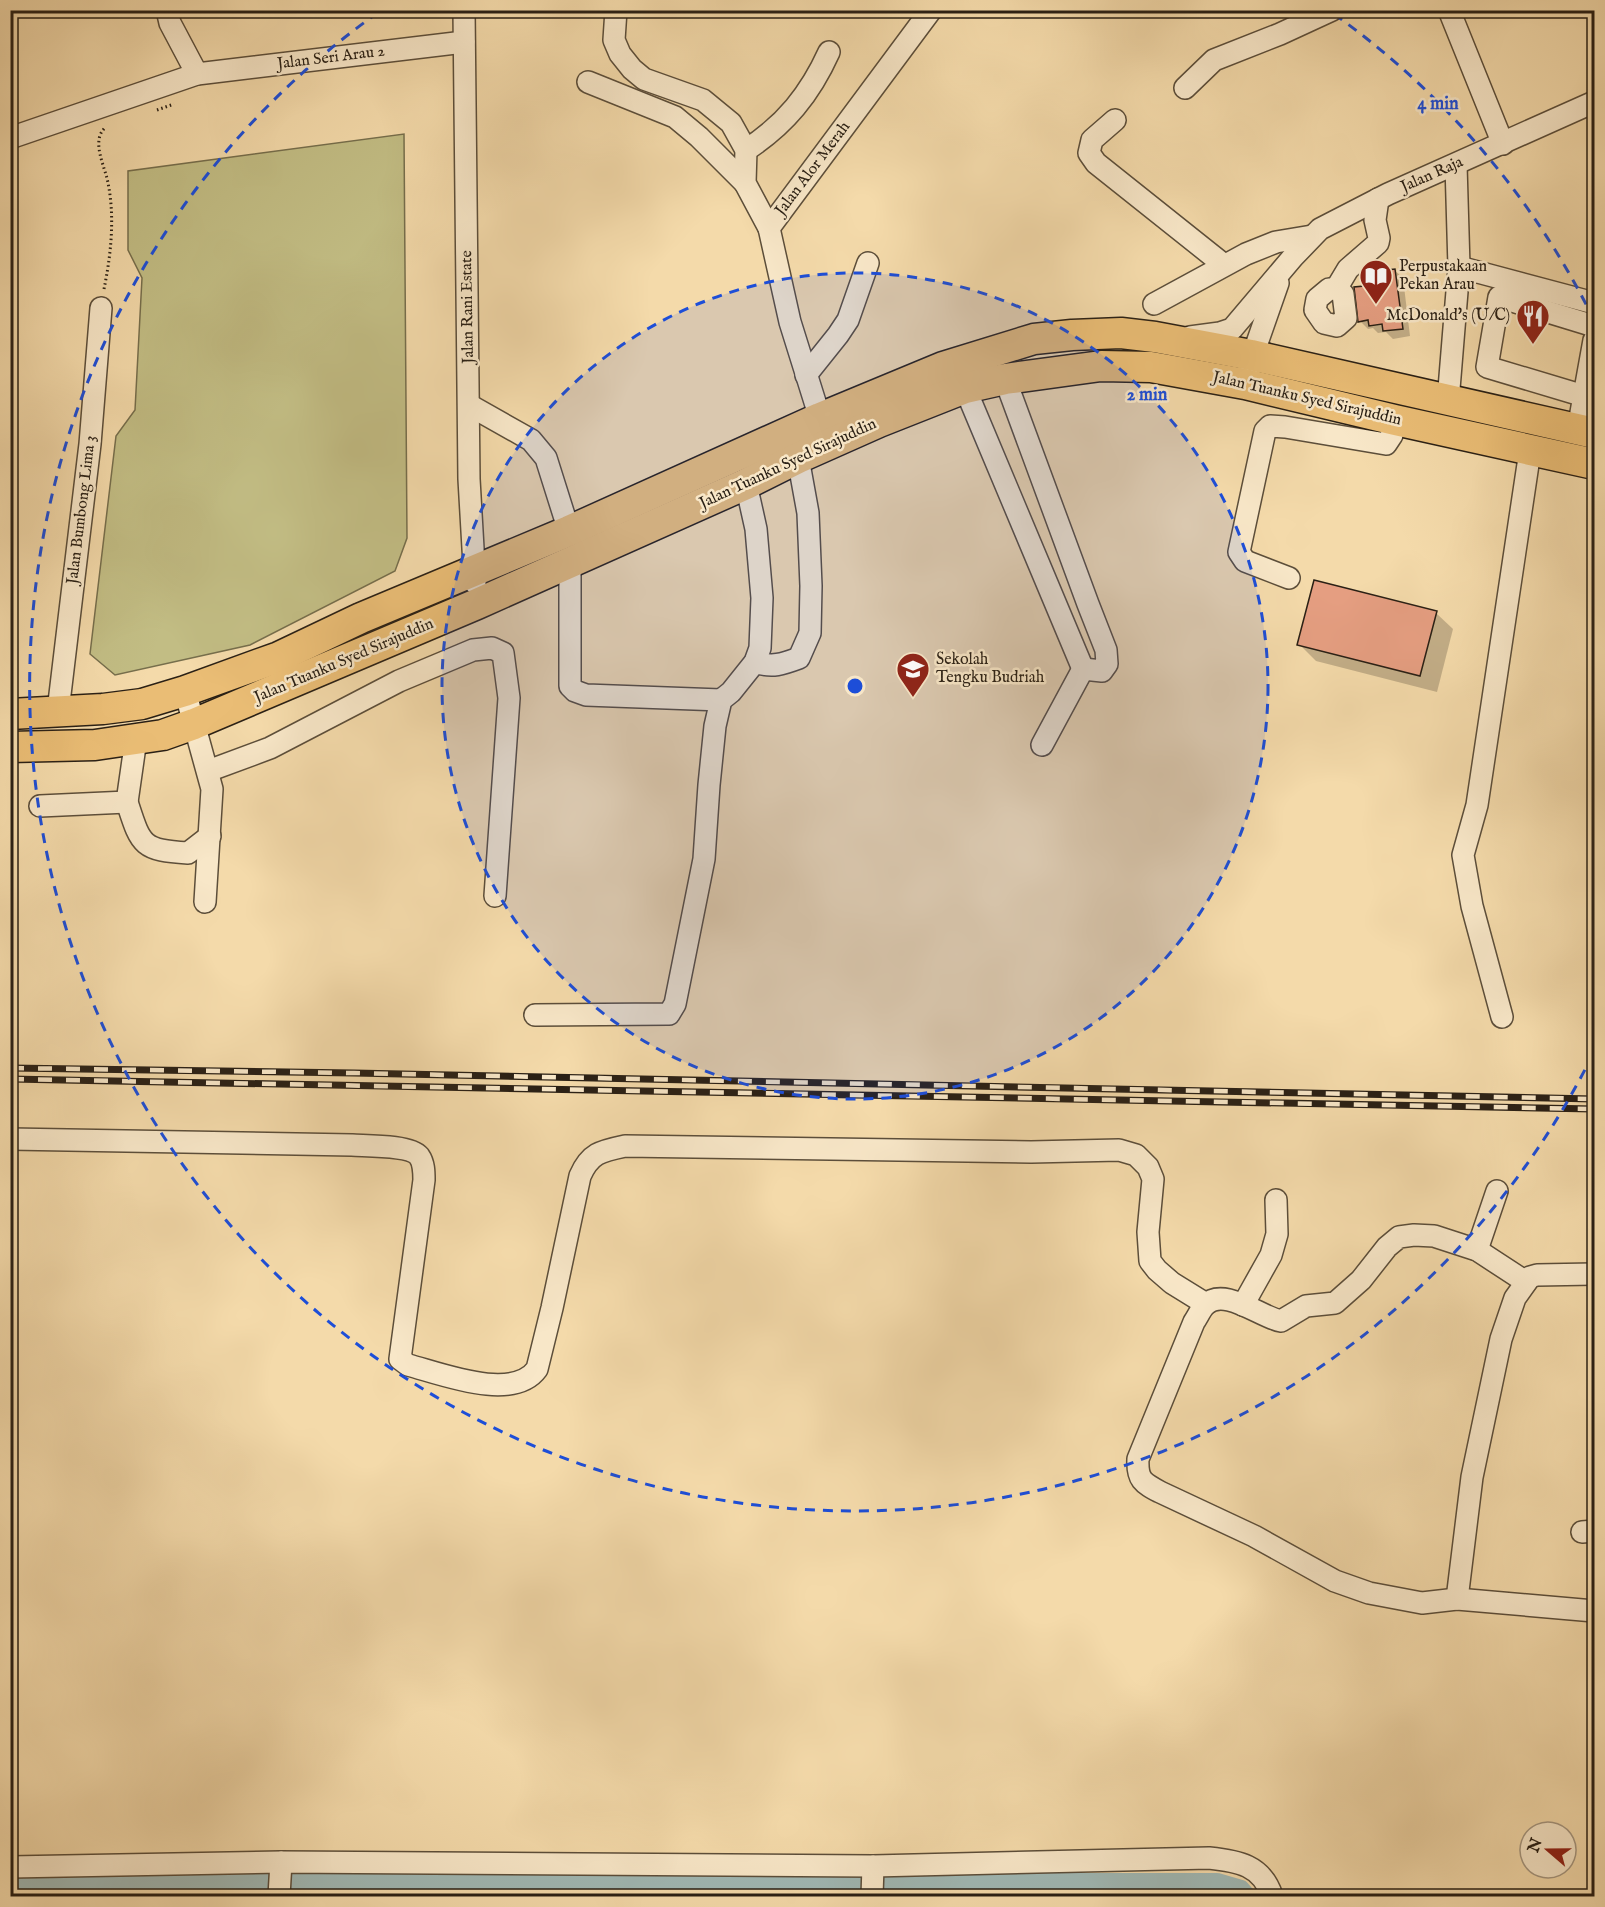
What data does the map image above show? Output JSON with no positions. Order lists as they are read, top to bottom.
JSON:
{
  "streets": {
    "highway": ["Jalan Tuanku Syed Sirajuddin"],
    "street": [
      "Jalan Seri Arau 2",
      "Jalan Alor Merah",
      "Jalan Raja",
      "Jalan Rani Estate",
      "Jalan Bumbong Lima 3"
    ]
  },
  "crossings": [
    ["Jalan Seri Arau 2", "Jalan Rani Estate"],
    ["Jalan Alor Merah", "Jalan Tuanku Syed Sirajuddin"],
    ["Jalan Raja", "Jalan Tuanku Syed Sirajuddin"],
    ["Jalan Rani Estate", "Jalan Tuanku Syed Sirajuddin"],
    ["Jalan Tuanku Syed Sirajuddin", "Jalan Bumbong Lima 3"]
  ],
  "places": {
    "library": ["Perpustakaan Pekan Arau"],
    "restaurant": ["McDonald's (U/C)"],
    "school or university": ["Sekolah Tengku Budriah"]
  },
  "north": "left",
  "rings": ["4 min", "2 min"]
}
